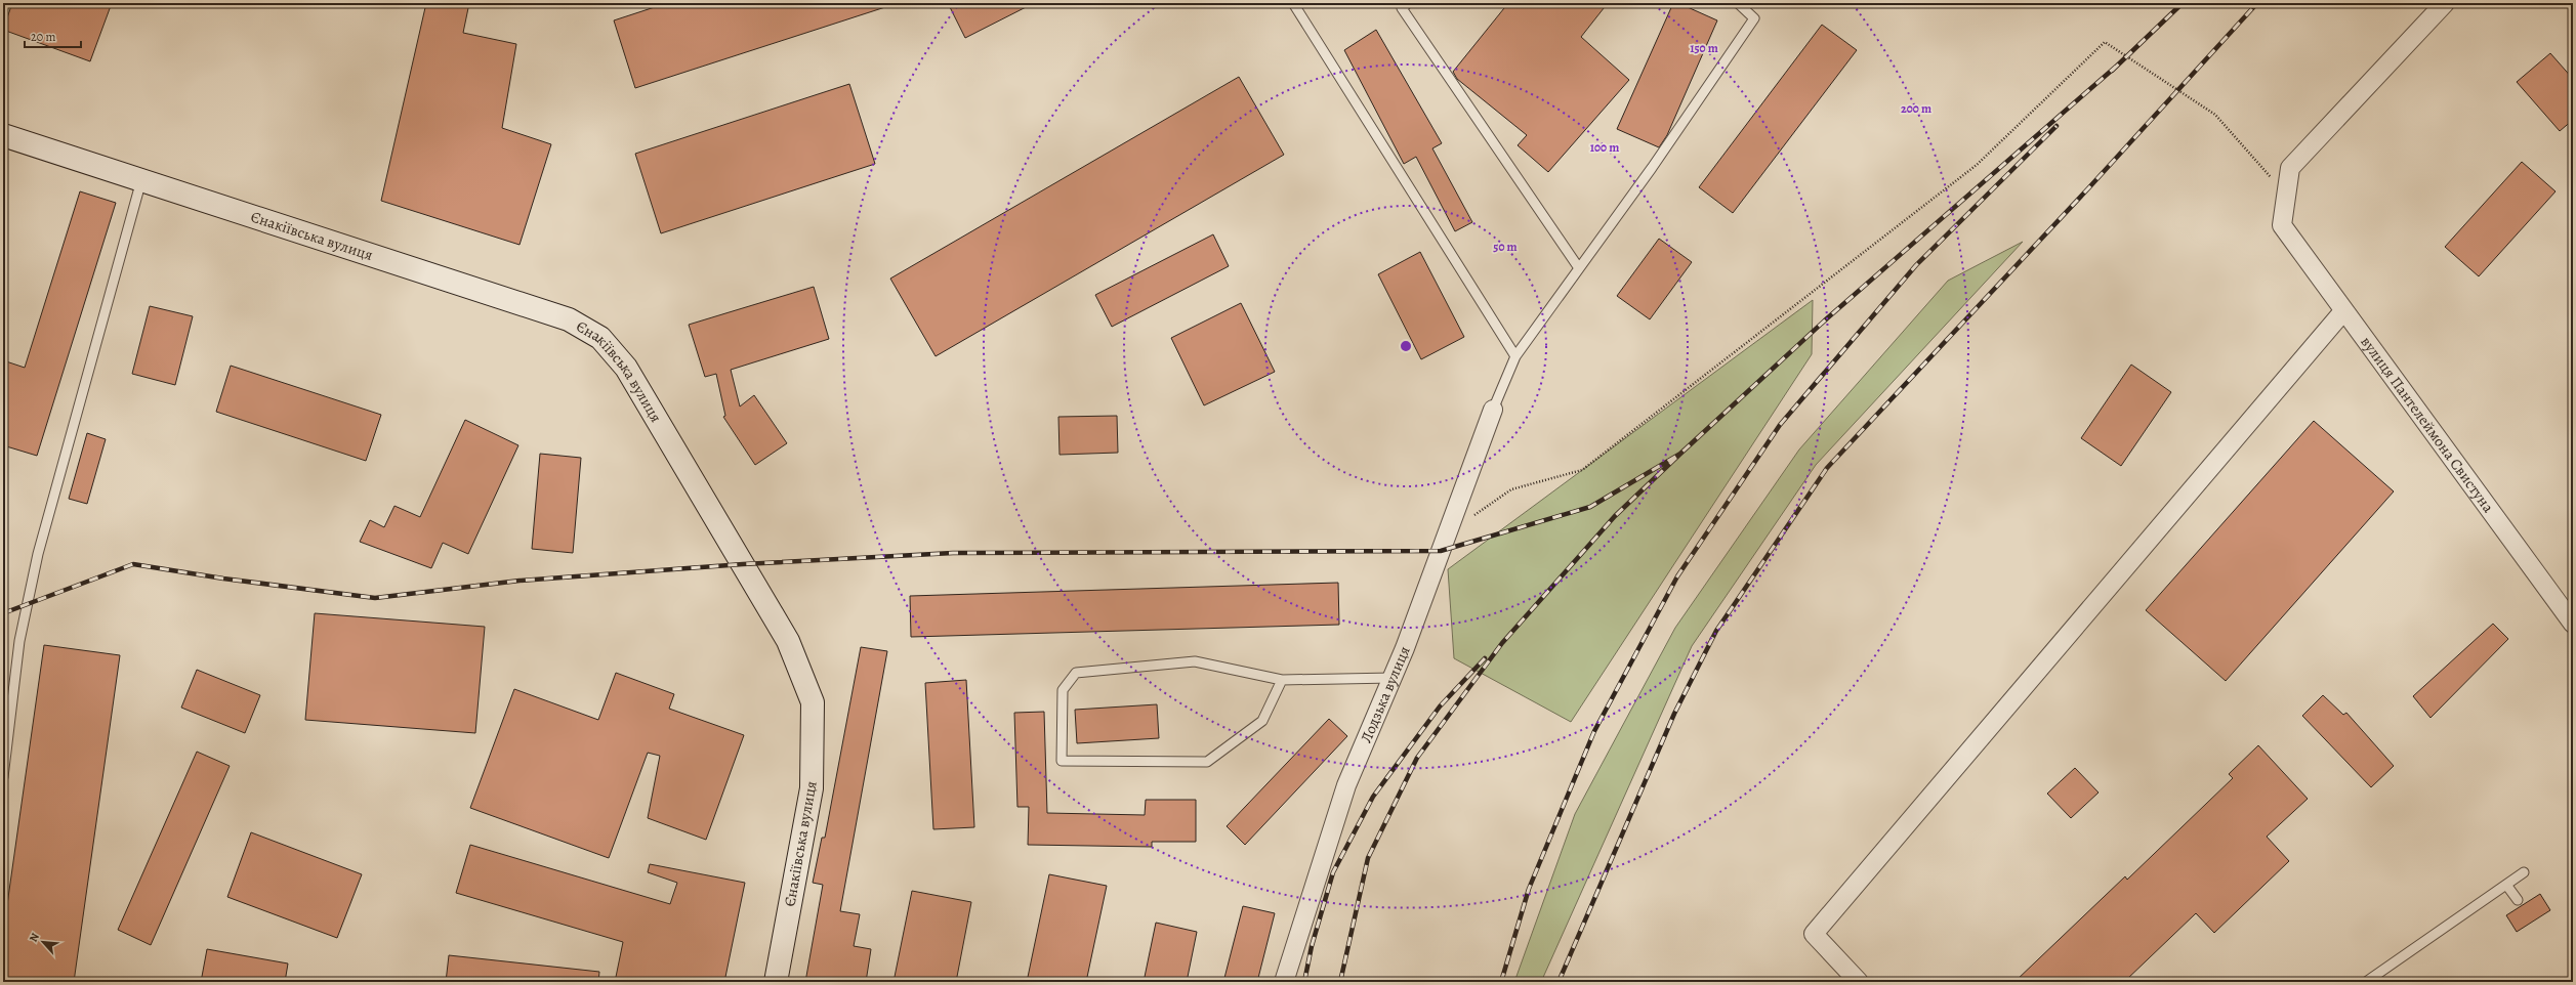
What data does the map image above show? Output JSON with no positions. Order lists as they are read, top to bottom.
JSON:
{
  "streets": {
    "street": ["Єнакіївська вулиця", "вулиця Пантелеймона Свистуна", "Лодзька вулиця"]
  },
  "scale_bar": "20 m",
  "north": "top left",
  "rings": [
    "150 m",
    "200 m",
    "100 m",
    "50 m"
  ]
}
